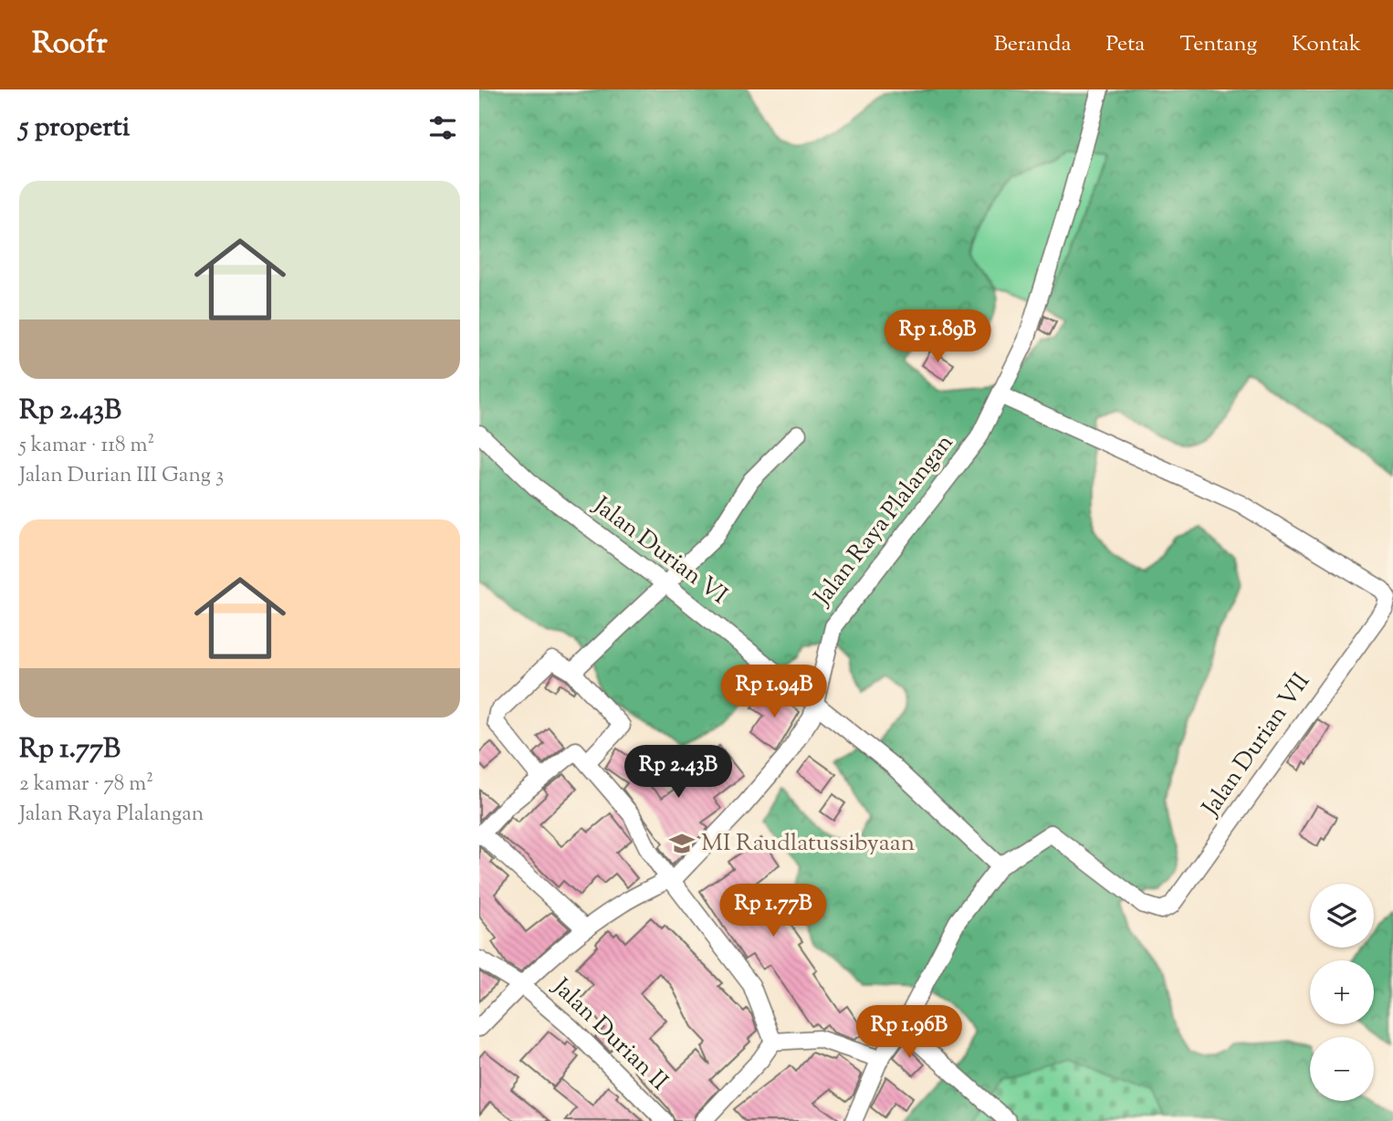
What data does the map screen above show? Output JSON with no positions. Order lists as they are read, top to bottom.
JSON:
{
  "streets": {
    "street": [
      "Jalan Raya Plalangan",
      "Jalan Durian VI",
      "Jalan Durian VII",
      "Jalan Durian II"
    ]
  },
  "crossings": [
    ["Jalan Raya Plalangan", "Jalan Durian VI"],
    ["Jalan Raya Plalangan", "Jalan Durian VII"],
    ["Jalan Raya Plalangan", "Jalan Durian II"]
  ],
  "places": {
    "school or university": ["MI Raudlatussibyaan"]
  },
  "page": {
    "header": "Roofr",
    "nav": [
      "Beranda",
      "Peta",
      "Tentang",
      "Kontak"
    ],
    "heading": "5 properti",
    "list": [
      {
        "name": "Rp 2.43B",
        "note": "5 kamar · 118 m² · Jalan Durian III Gang 3"
      },
      {
        "name": "Rp 1.77B",
        "note": "2 kamar · 78 m² · Jalan Raya Plalangan"
      }
    ],
    "price": [
      "Rp 1.89B",
      "Rp 1.94B",
      "Rp 2.43B",
      "Rp 1.77B",
      "Rp 1.96B"
    ],
    "map_buttons": ["+", "−"]
  }
}
